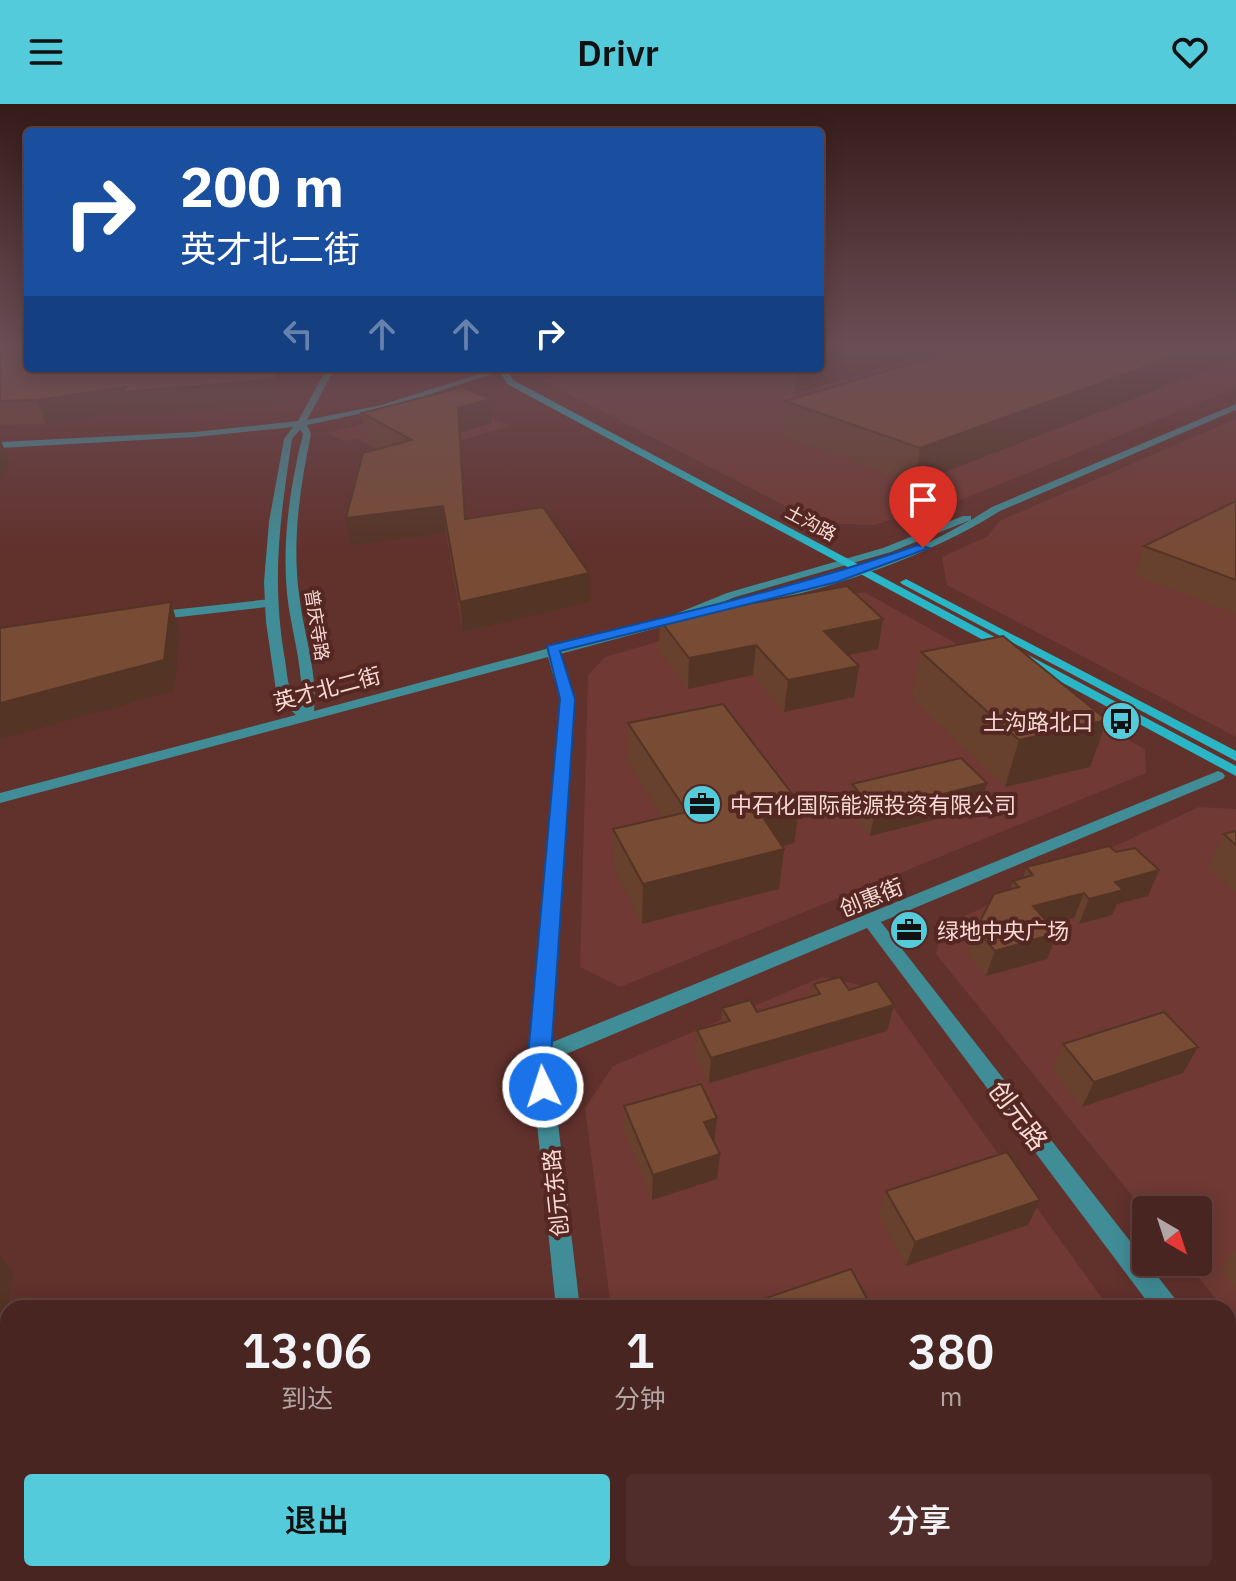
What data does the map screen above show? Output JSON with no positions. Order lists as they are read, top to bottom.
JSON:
{
  "streets": {
    "main road": ["土沟路"],
    "street": [
      "普庆寺路",
      "英才北二街",
      "创惠街",
      "创元路",
      "创元东路"
    ]
  },
  "crossings": [
    ["土沟路", "英才北二街"],
    ["土沟路", "创惠街"],
    ["普庆寺路", "英才北二街"],
    ["英才北二街", "创元东路"],
    ["创惠街", "创元路"],
    ["创惠街", "创元东路"]
  ],
  "places": {
    "bus stop": ["土沟路北口"],
    "office": ["中石化国际能源投资有限公司", "绿地中央广场"]
  },
  "north": "bottom right",
  "page": {
    "header": "Drivr",
    "turn": ["200 m", "英才北二街"],
    "eta": [
      "13:06",
      "到达",
      "1",
      "分钟",
      "380",
      "m"
    ],
    "buttons": ["退出", "分享"]
  }
}
